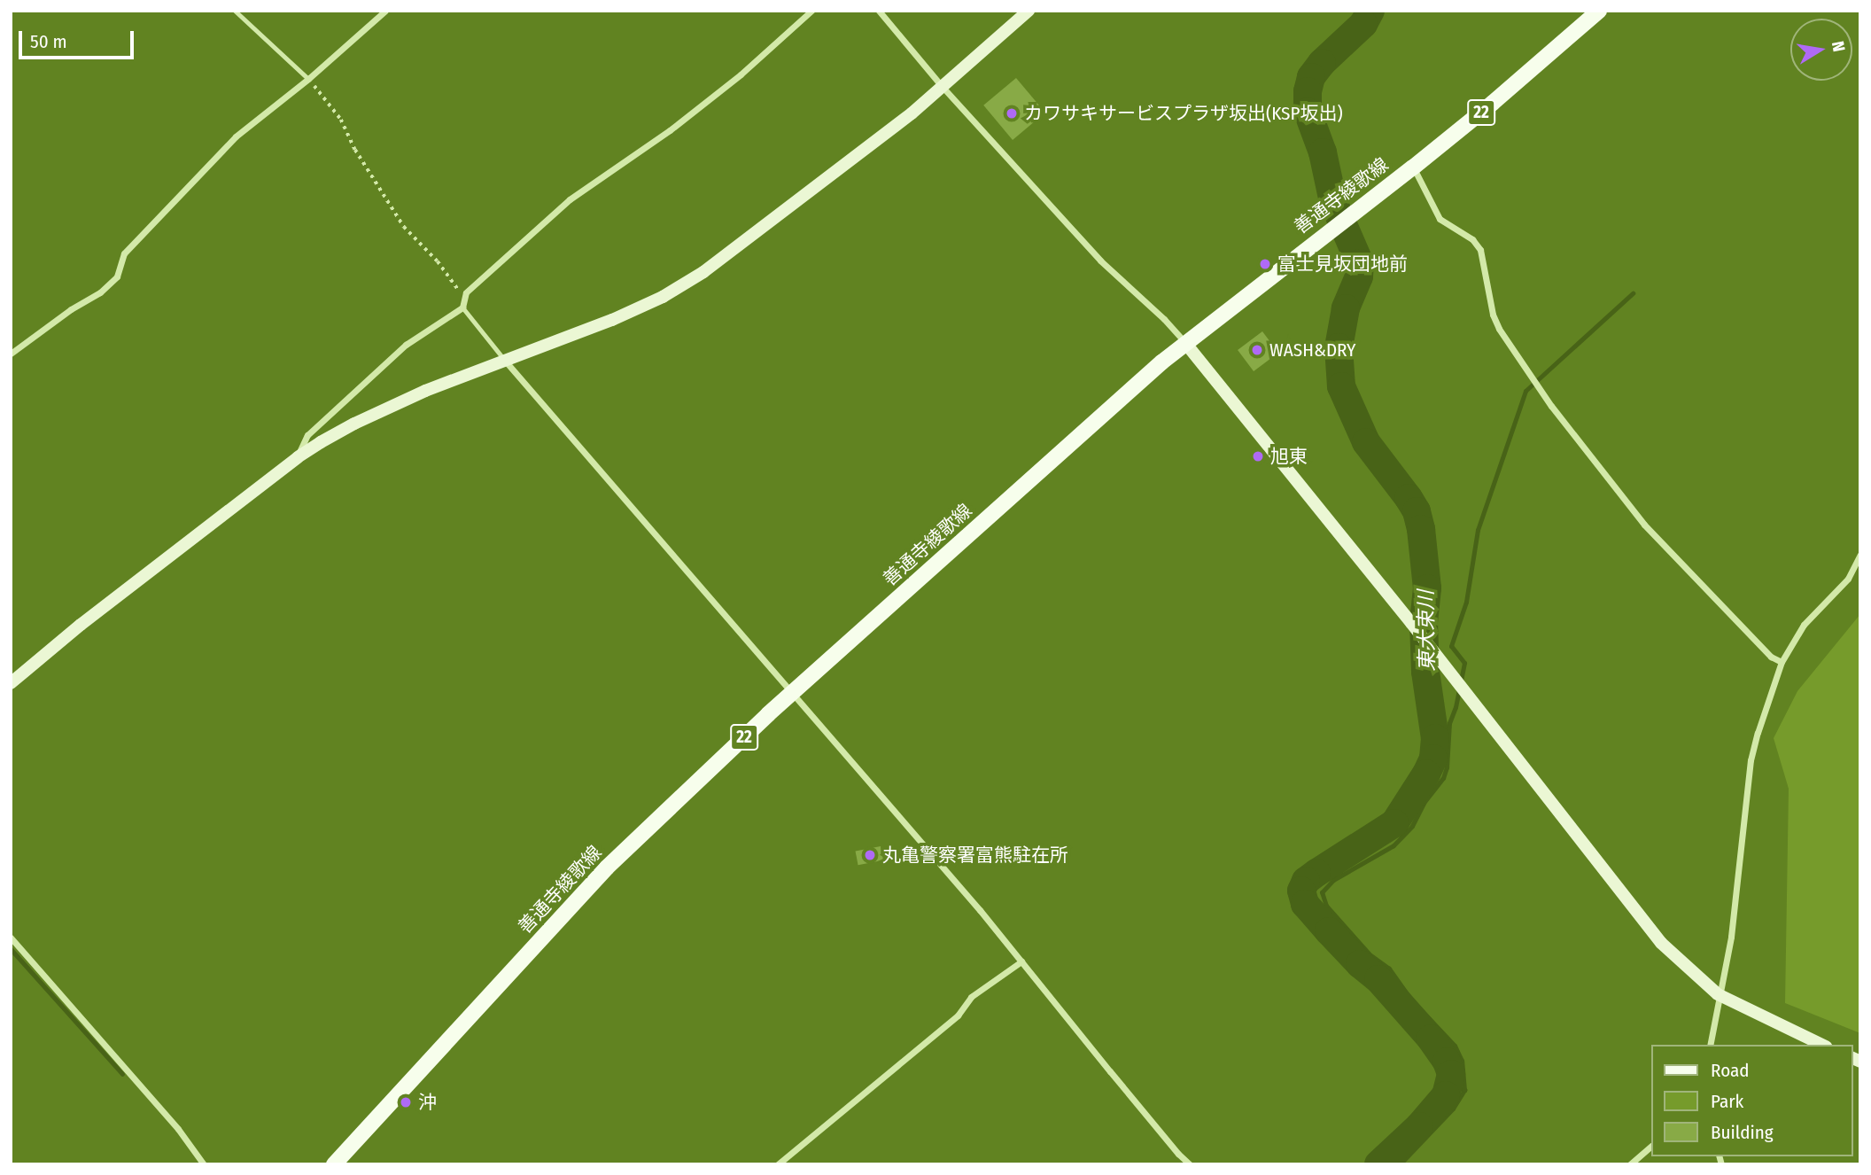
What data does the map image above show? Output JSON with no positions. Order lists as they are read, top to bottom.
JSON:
{
  "streets": {
    "main road": ["22", "善通寺綾歌線"]
  },
  "water": ["東大束川"],
  "places": [
    "カワサキサービスプラザ坂出(KSP坂出)",
    "富士見坂団地前",
    "WASH&DRY",
    "旭東",
    "丸亀警察署富熊駐在所",
    "沖"
  ],
  "legend": ["Road", "Park", "Building"],
  "scale_bar": "50 m",
  "north": "right"
}
